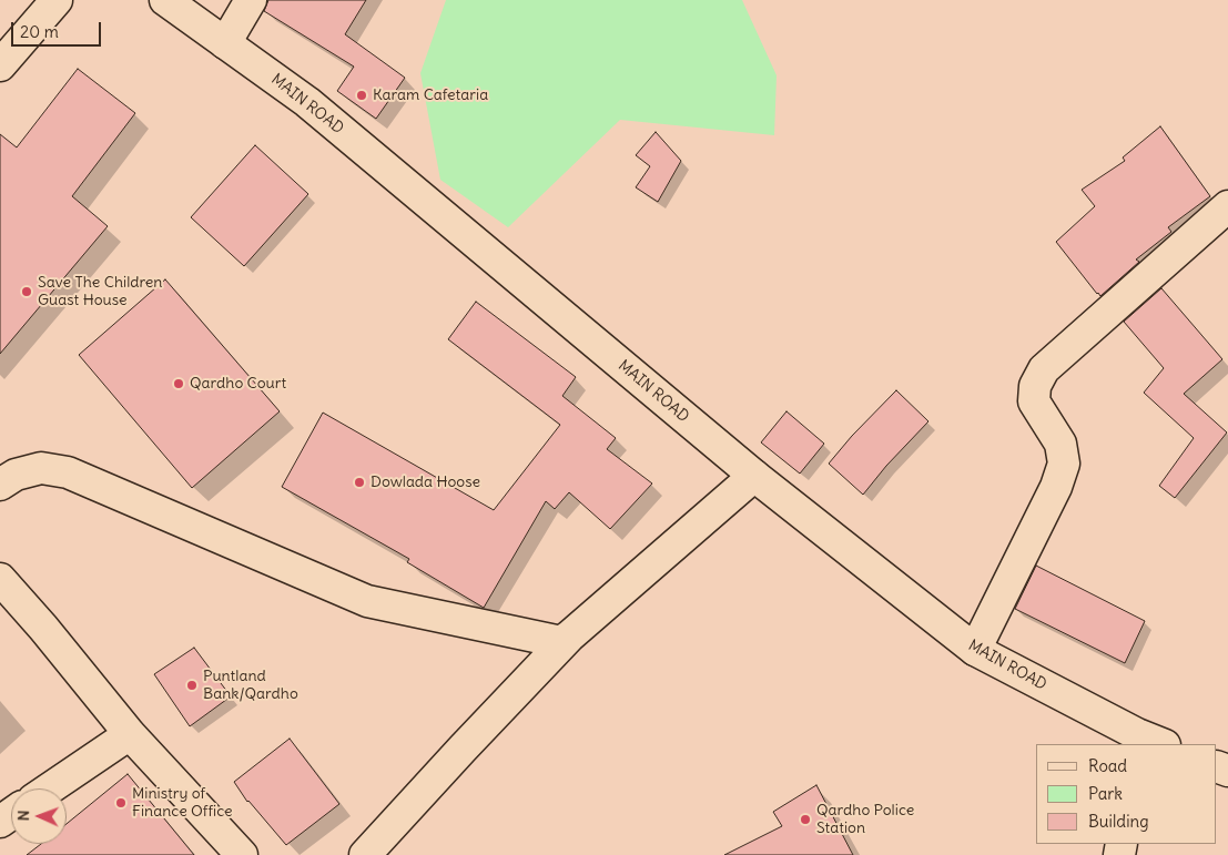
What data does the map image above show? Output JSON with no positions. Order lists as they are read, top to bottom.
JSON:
{
  "streets": {
    "street": ["MAIN ROAD"]
  },
  "places": [
    "Karam Cafetaria",
    "Save The Children Guast House",
    "Qardho Court",
    "Dowlada Hoose",
    "Puntland Bank/Qardho",
    "Ministry of Finance Office",
    "Qardho Police Station"
  ],
  "legend": ["Road", "Park", "Building"],
  "scale_bar": "20 m",
  "north": "left"
}
